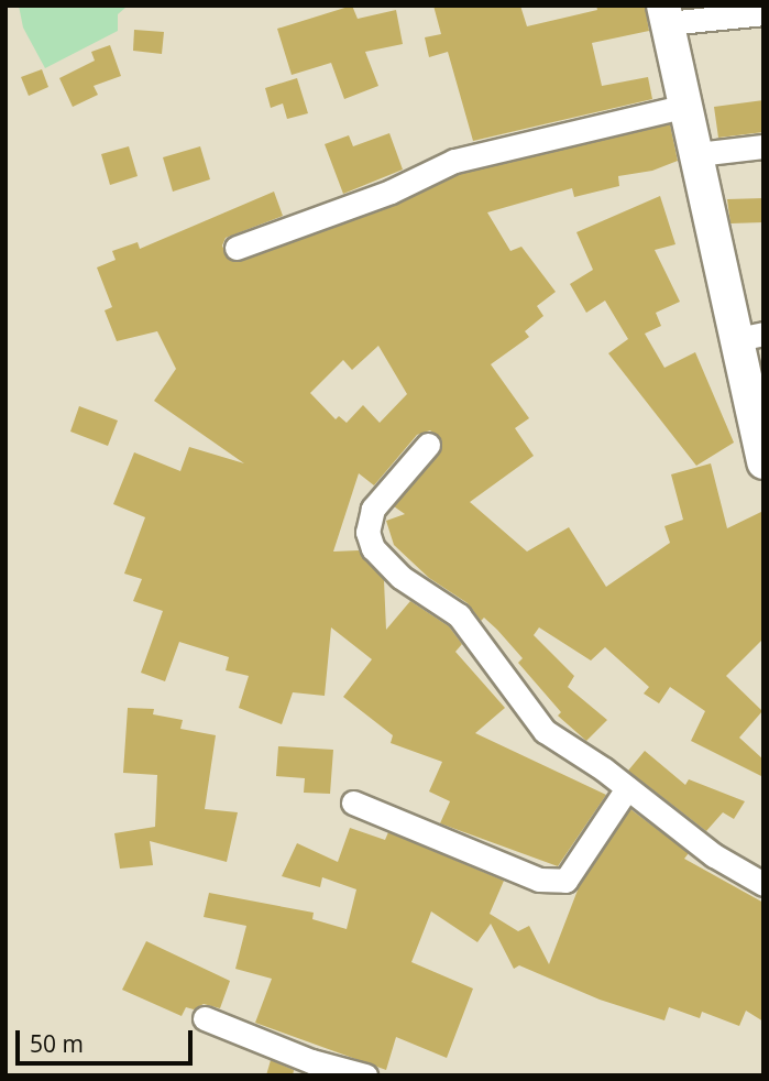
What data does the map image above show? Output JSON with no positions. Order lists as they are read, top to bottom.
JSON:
{
  "scale_bar": "50 m"
}
